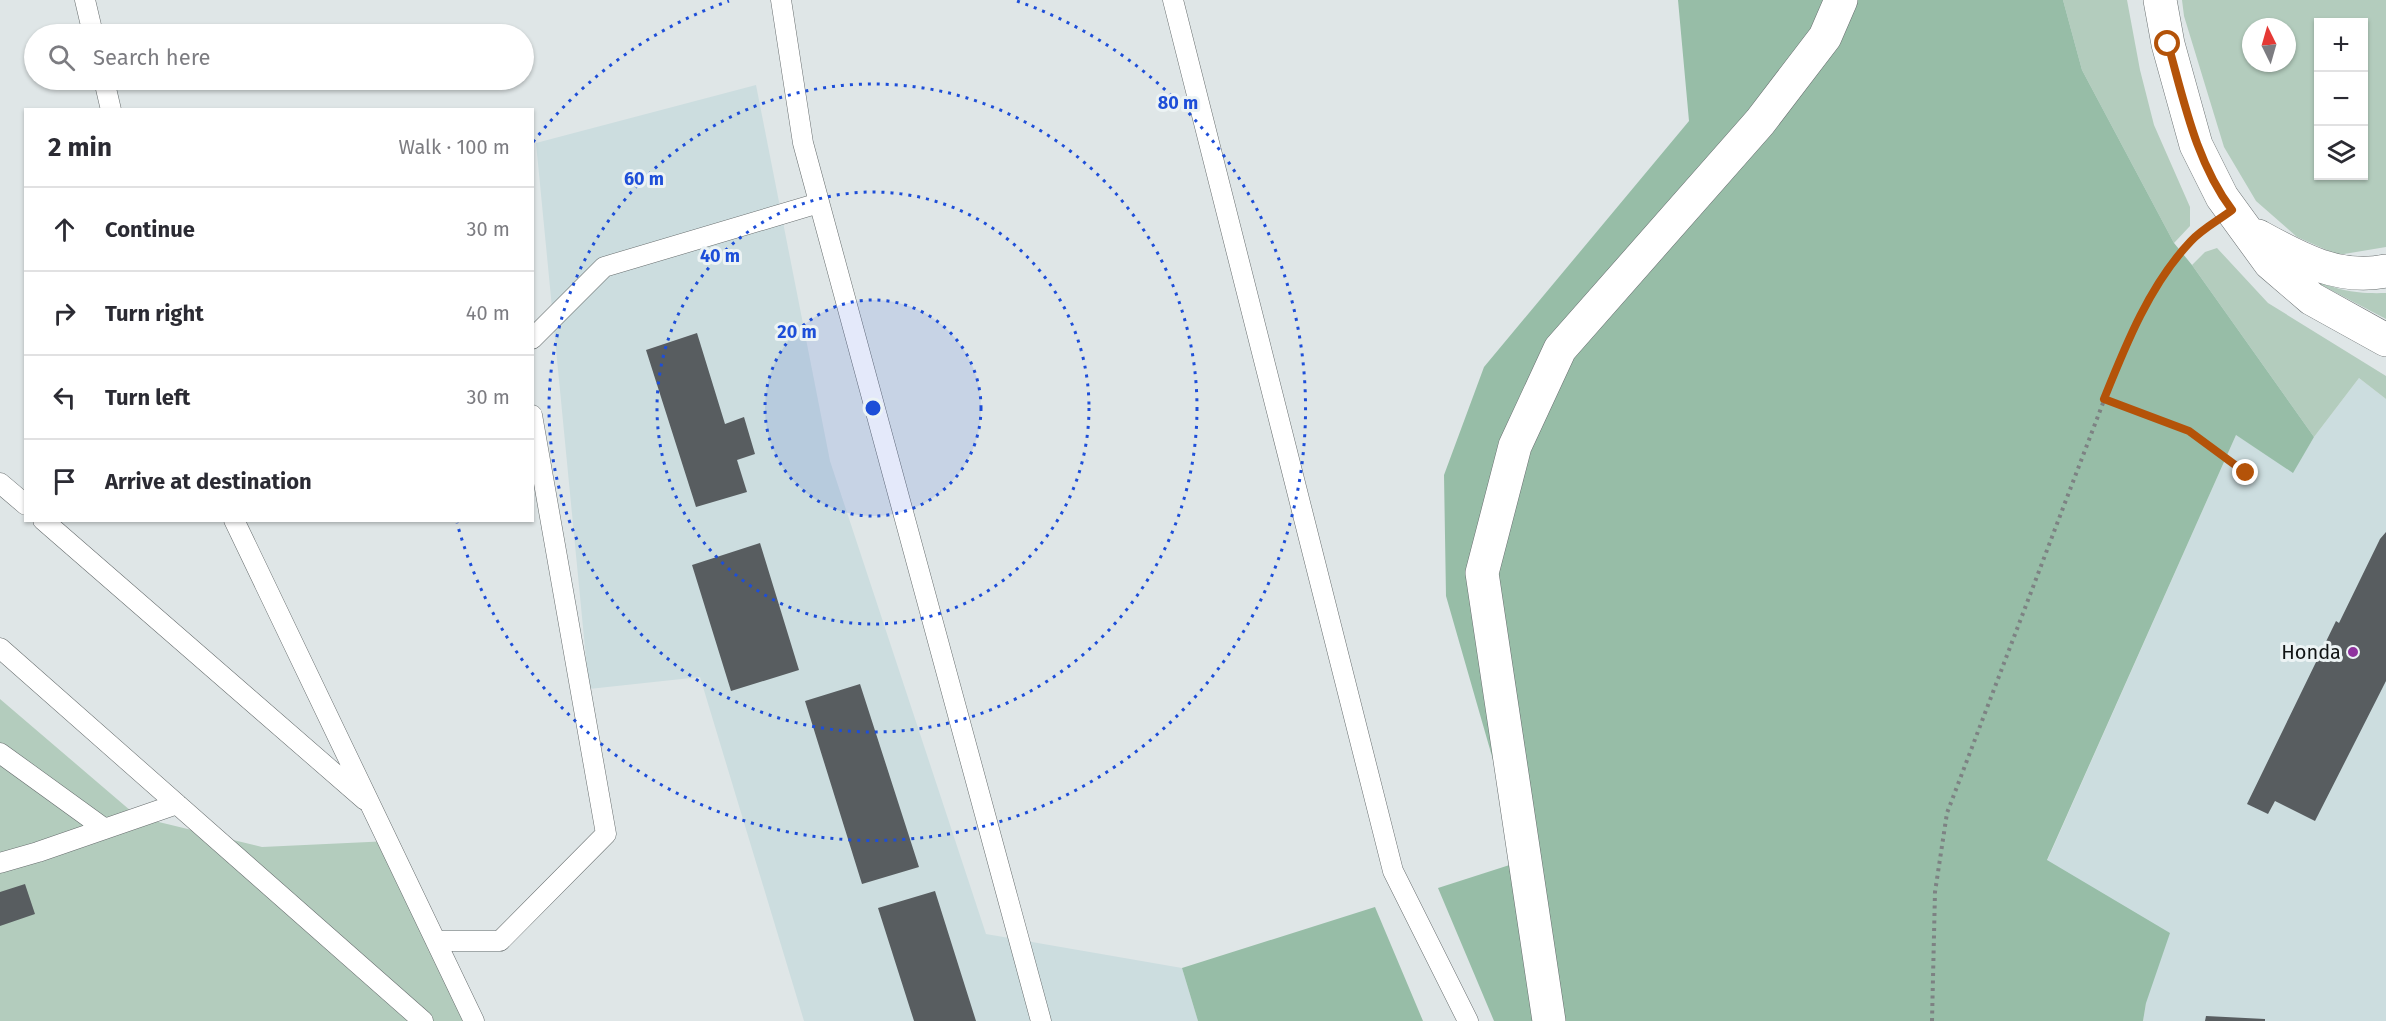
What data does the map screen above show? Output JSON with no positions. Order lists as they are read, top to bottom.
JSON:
{
  "places": ["Honda"],
  "north": "top",
  "page": {
    "map_buttons": ["+", "−"],
    "search": "Search here",
    "heading": ["2 min", "Walk · 100 m"],
    "list": [
      ["Continue", "30 m"],
      ["Turn right", "40 m"],
      ["Turn left", "30 m"],
      "Arrive at destination"
    ]
  },
  "rings": [
    "80 m",
    "60 m",
    "40 m",
    "20 m"
  ]
}
